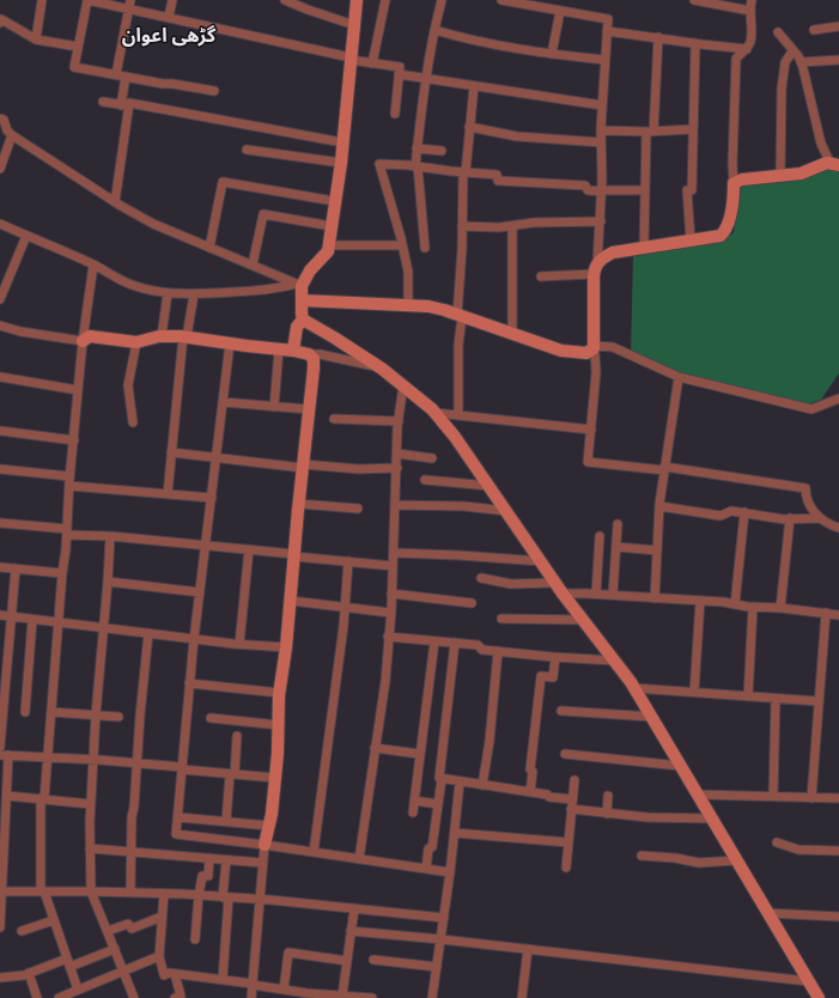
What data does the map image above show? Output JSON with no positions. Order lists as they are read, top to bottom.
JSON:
{
  "districts": ["گڑھی اعوان"]
}
